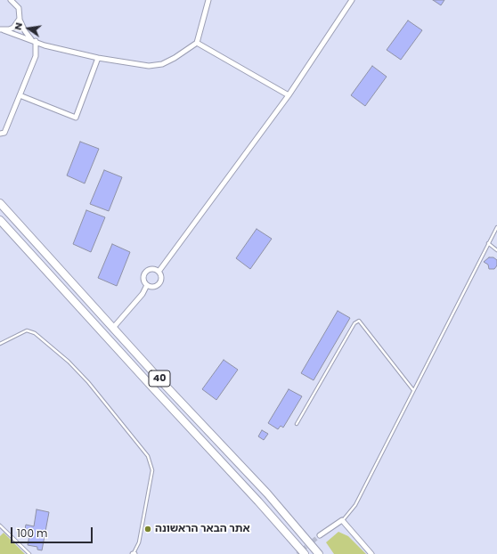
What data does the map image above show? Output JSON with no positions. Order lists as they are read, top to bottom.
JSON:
{
  "streets": {
    "highway": ["40"]
  },
  "places": ["אתר הבאר הראשונה"],
  "scale_bar": "100 m",
  "north": "left"
}
